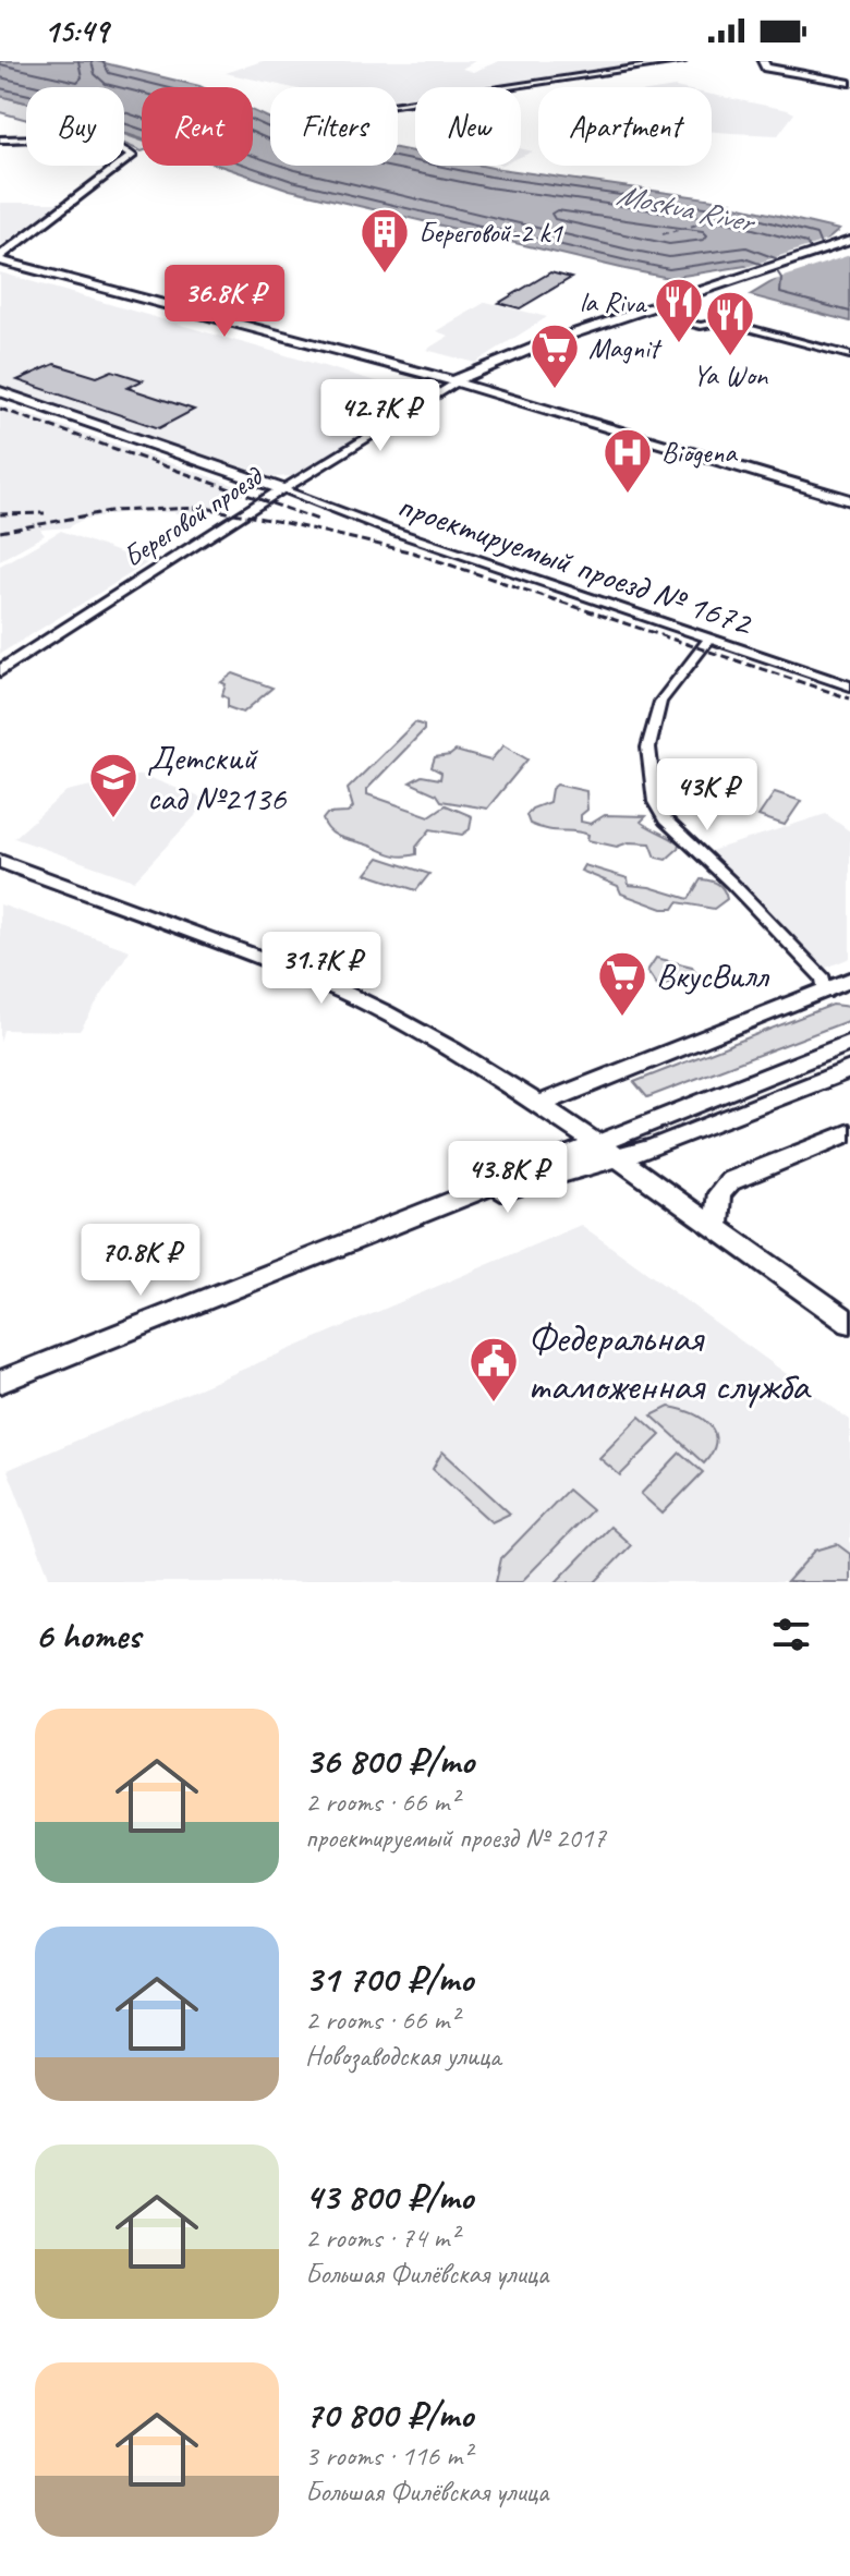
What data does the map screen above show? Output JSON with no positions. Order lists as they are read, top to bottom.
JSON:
{
  "streets": {
    "street": ["Береговой проезд", "проектируемый проезд № 1672"]
  },
  "crossings": [
    ["Береговой проезд", "проектируемый проезд № 1672"]
  ],
  "water": ["Moskva River"],
  "places": {
    "building": ["Береговой-2 k1"],
    "restaurant": ["la Riva", "Ya Won"],
    "supermarket": ["Magnit", "ВкусВилл"],
    "hospital": ["Biogena"],
    "school or university": ["Детский сад №2136"],
    "public building": ["Федеральная таможенная служба"]
  },
  "page": {
    "status": "15:49",
    "chip": [
      "Buy",
      "Rent",
      "Filters",
      "New",
      "Apartment"
    ],
    "price": [
      "36.8K ₽",
      "42.7K ₽",
      "43K ₽",
      "31.7K ₽",
      "43.8K ₽",
      "70.8K ₽"
    ],
    "heading": "6 homes",
    "list": [
      {
        "name": "36 800 ₽/mo",
        "note": "2 rooms · 66 m² · проектируемый проезд № 2017"
      },
      {
        "name": "31 700 ₽/mo",
        "note": "2 rooms · 66 m² · Новозаводская улица"
      },
      {
        "name": "43 800 ₽/mo",
        "note": "2 rooms · 74 m² · Большая Филёвская улица"
      },
      {
        "name": "70 800 ₽/mo",
        "note": "3 rooms · 116 m² · Большая Филёвская улица"
      }
    ]
  }
}
